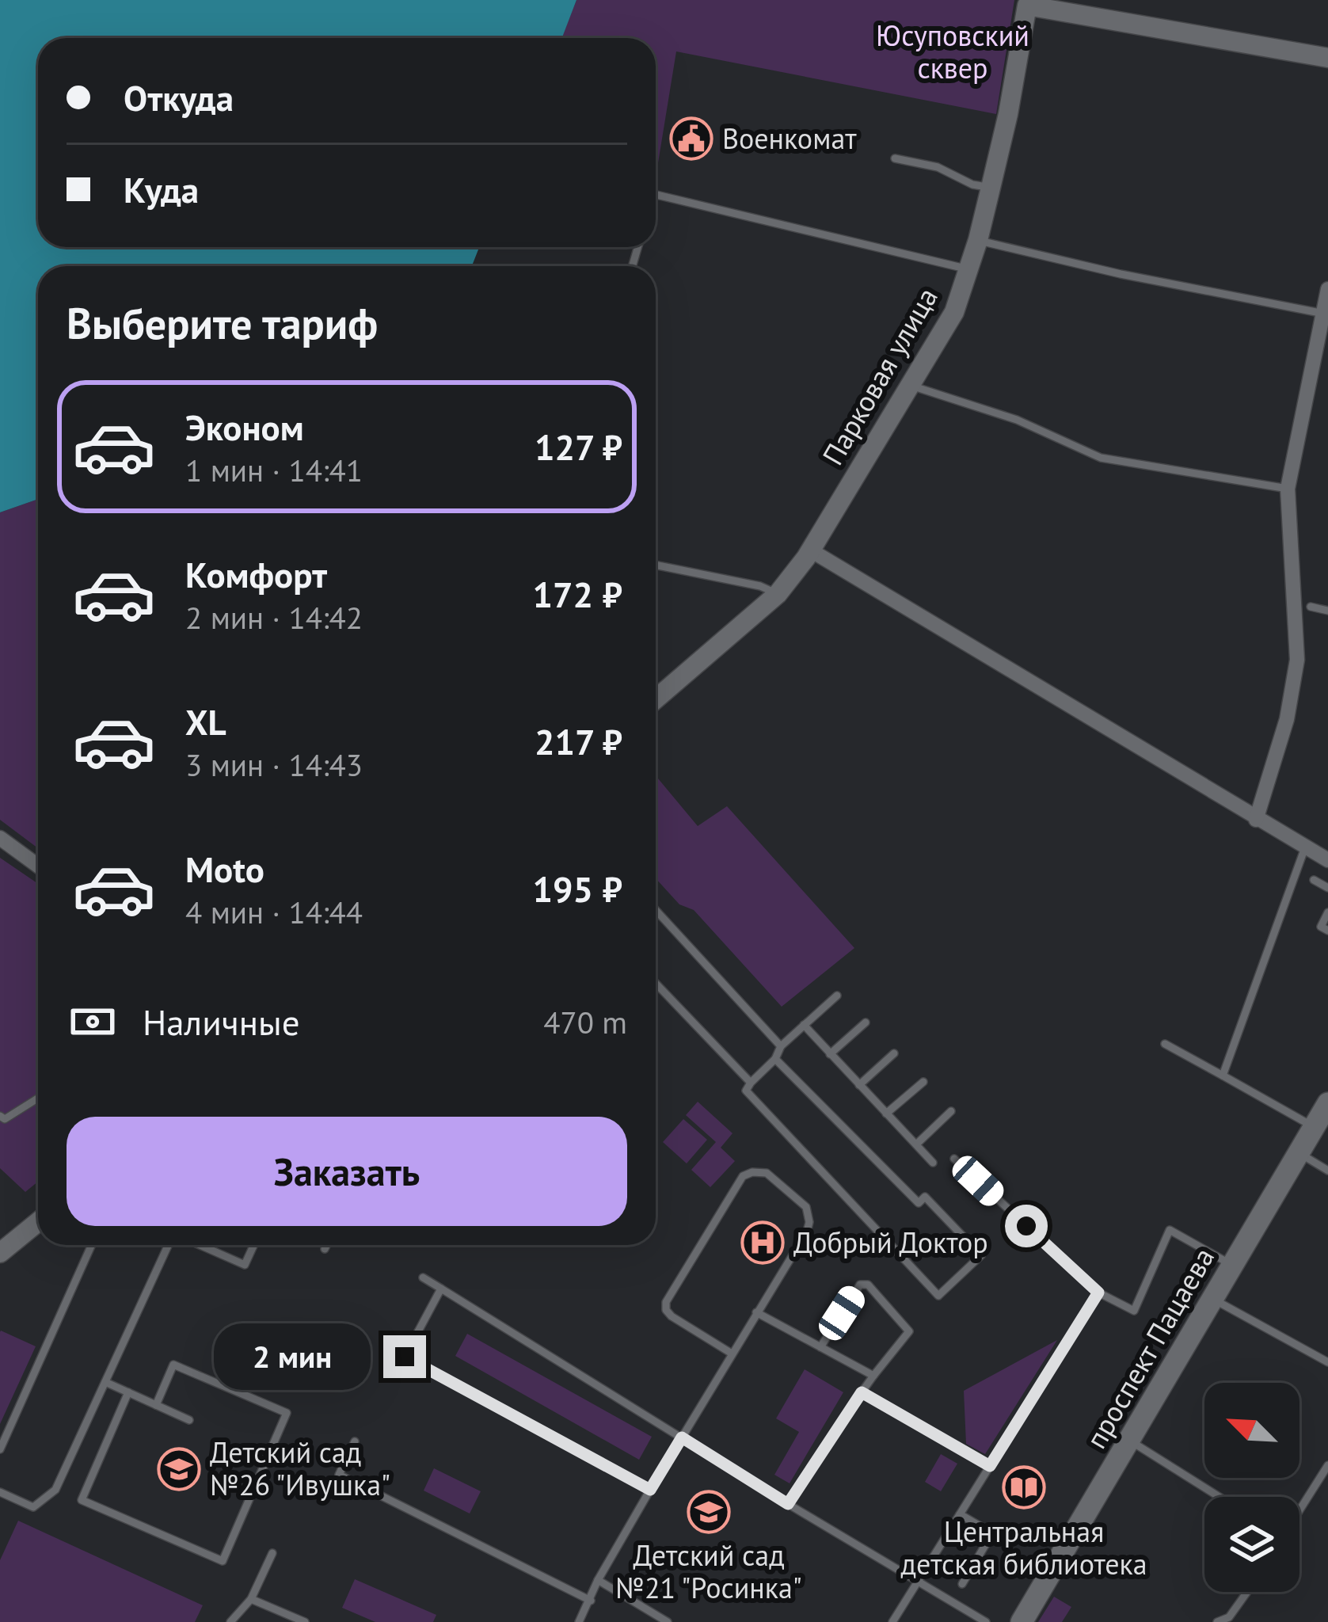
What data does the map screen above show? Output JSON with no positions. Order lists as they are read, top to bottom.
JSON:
{
  "streets": {
    "main road": ["проспект Пацаева"],
    "street": ["Парковая улица"]
  },
  "parks": ["Юсуповский сквер"],
  "places": {
    "public building": ["Военкомат"],
    "hospital": ["Добрый Доктор"],
    "school or university": ["Детский сад №26 \"Ивушка\"", "Детский сад №21 \"Росинка\""],
    "library": ["Центральная детская библиотека"]
  },
  "north": "top left",
  "page": {
    "banner": ["Откуда", "Куда"],
    "heading": "Выберите тариф",
    "list": [
      {
        "name": "Эконом",
        "note": "1 мин · 14:41",
        "value": "127 ₽"
      },
      {
        "name": "Комфорт",
        "note": "2 мин · 14:42",
        "value": "172 ₽"
      },
      {
        "name": "XL",
        "note": "3 мин · 14:43",
        "value": "217 ₽"
      },
      {
        "name": "Moto",
        "note": "4 мин · 14:44",
        "value": "195 ₽"
      }
    ],
    "pay": ["Наличные", "470 m"],
    "buttons": "Заказать",
    "bubble": "2 мин"
  }
}
